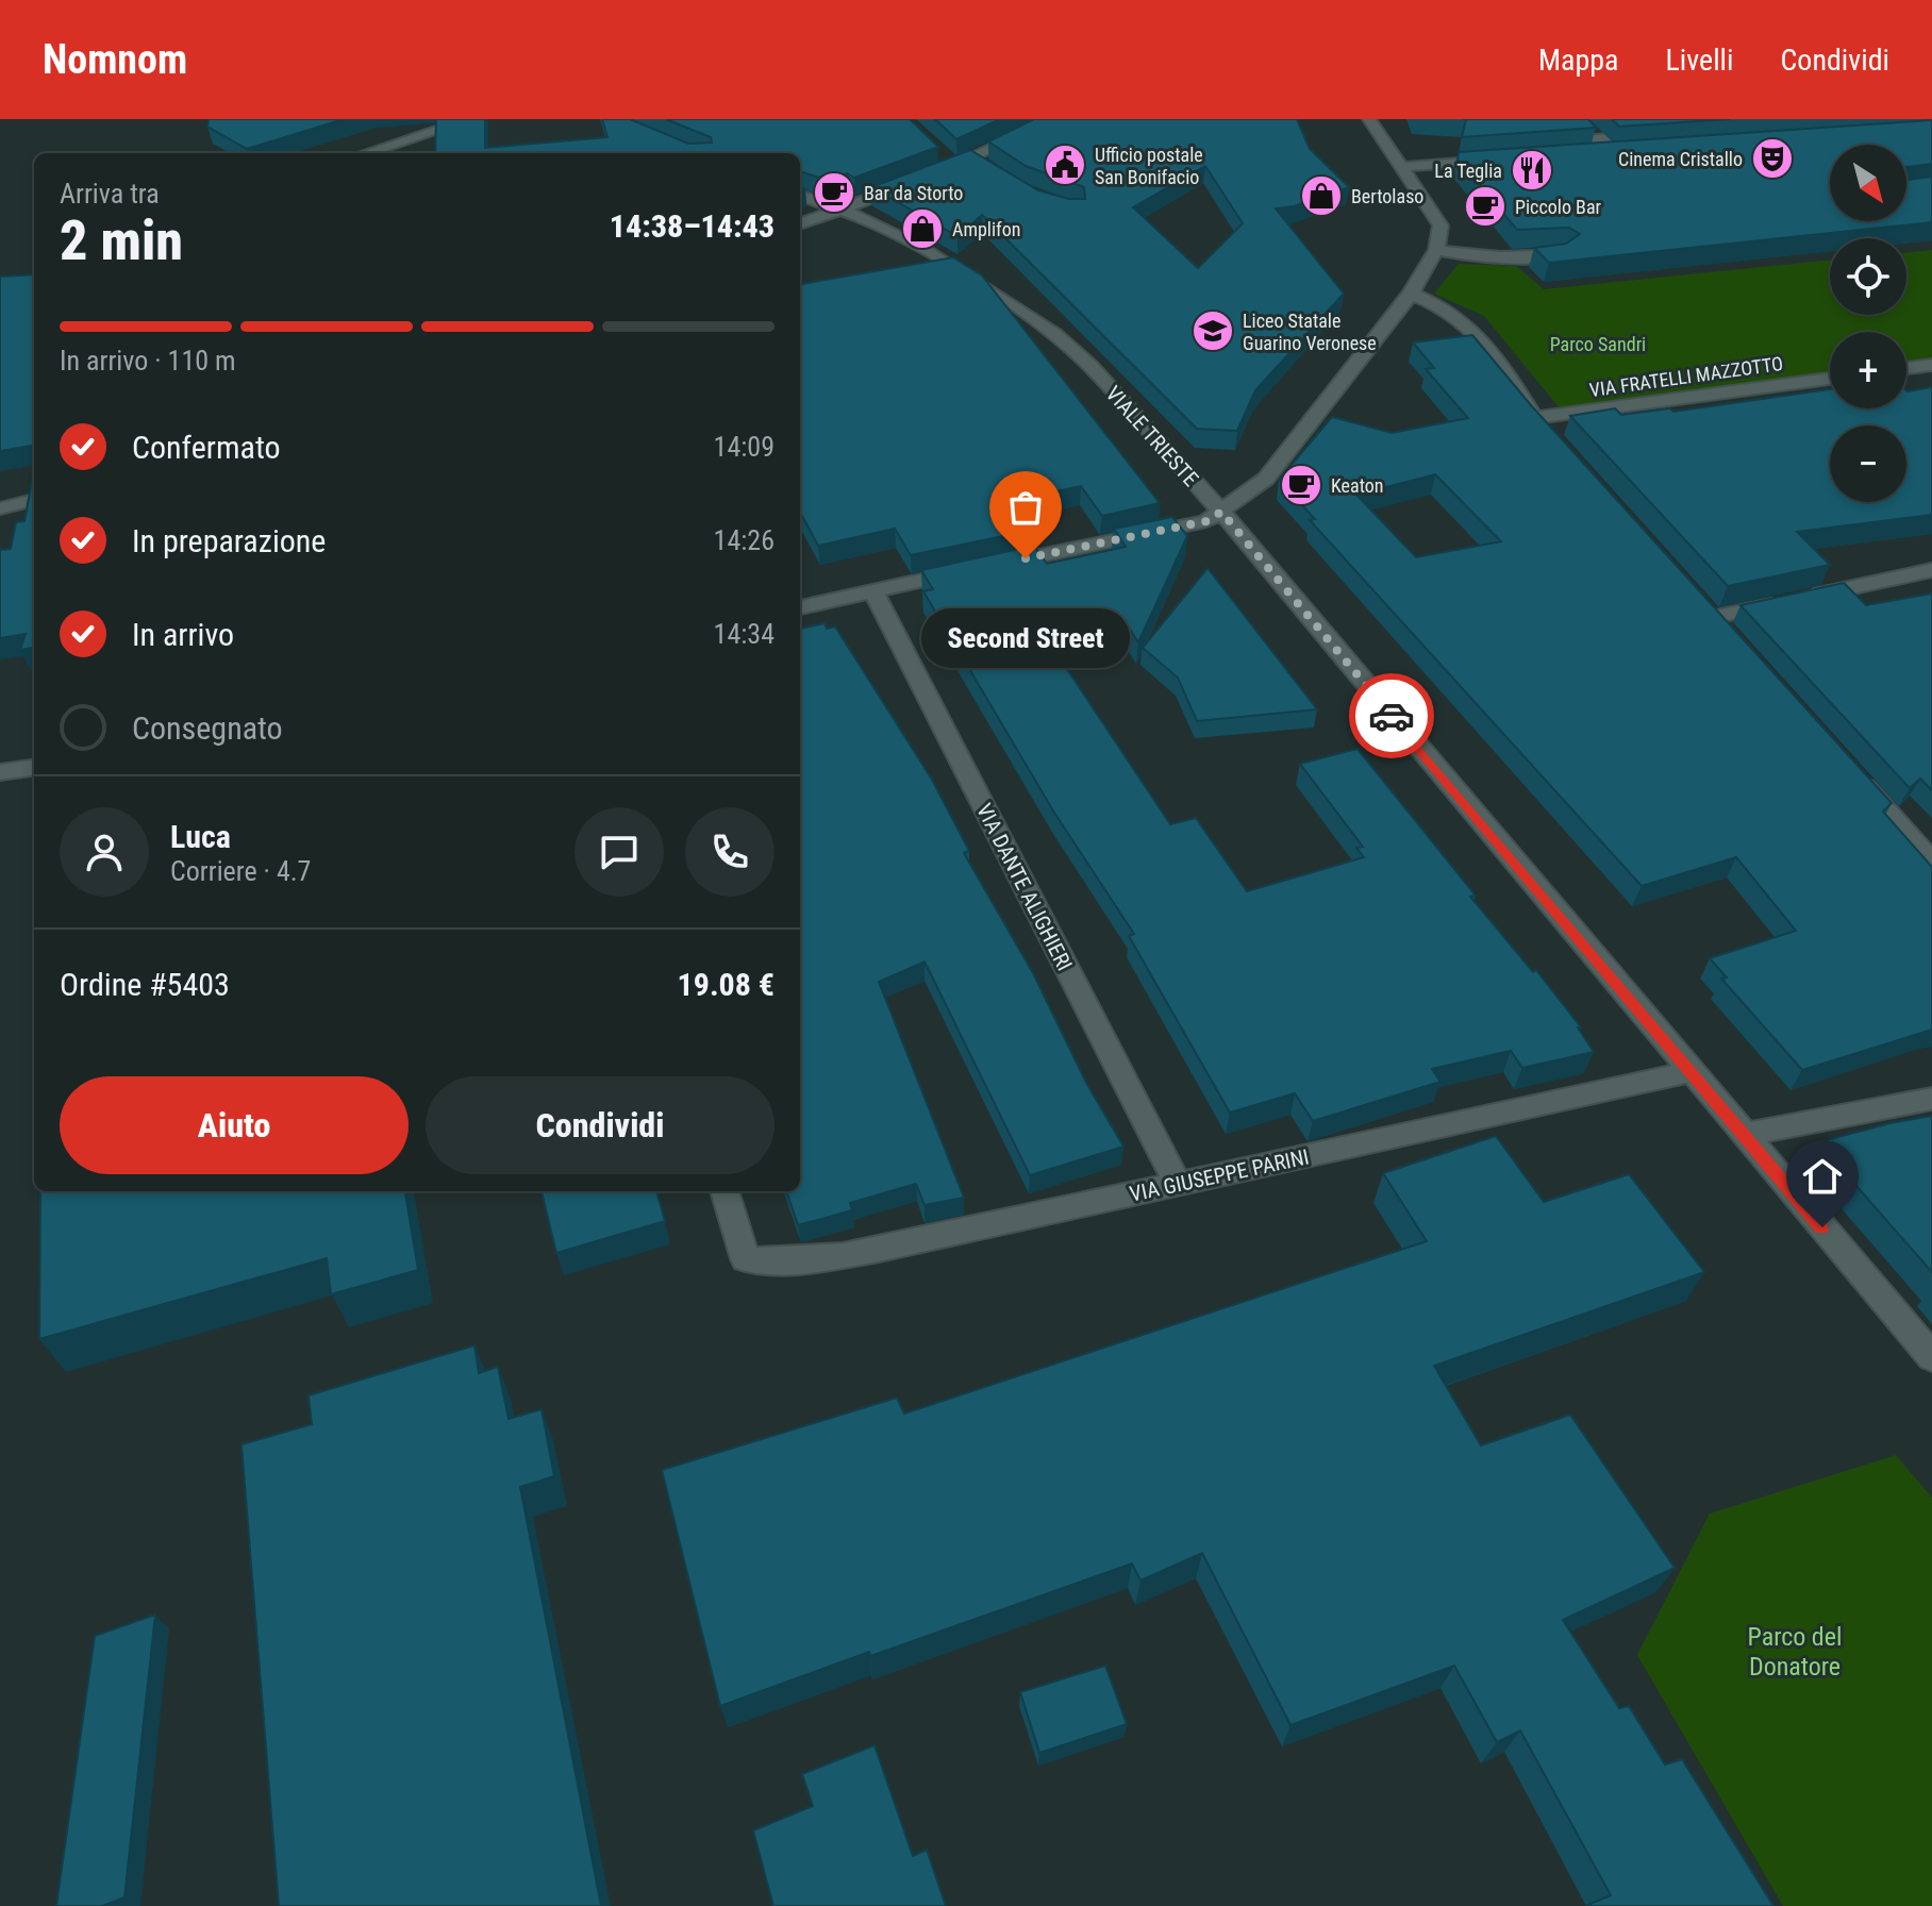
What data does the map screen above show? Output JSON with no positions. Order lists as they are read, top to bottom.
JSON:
{
  "streets": {
    "street": [
      "VIA FRATELLI MAZZOTTO",
      "VIALE TRIESTE",
      "VIA DANTE ALIGHIERI",
      "VIA GIUSEPPE PARINI"
    ]
  },
  "crossings": [
    ["VIALE TRIESTE", "VIA GIUSEPPE PARINI"],
    ["VIA DANTE ALIGHIERI", "VIA GIUSEPPE PARINI"]
  ],
  "parks": ["Parco Sandri", "Parco del Donatore"],
  "places": {
    "theatre": ["Cinema Cristallo"],
    "public building": ["Ufficio postale San Bonifacio"],
    "restaurant": ["La Teglia"],
    "cafe": ["Bar da Storto", "Piccolo Bar", "Keaton"],
    "shop": ["Bertolaso", "Amplifon"],
    "school or university": ["Liceo Statale Guarino Veronese"],
    "other": ["Second Street"]
  },
  "north": "bottom right",
  "page": {
    "header": "Nomnom",
    "nav": ["Mappa", "Livelli", "Condividi"],
    "map_buttons": ["+", "−"],
    "heading": ["2 min", "Arriva tra", "14:38–14:43"],
    "panel": [
      "Luca",
      "Corriere · 4.7",
      "Ordine #5403",
      "19.08 €"
    ],
    "bar": "In arrivo · 110 m",
    "list": [
      ["Confermato", "14:09"],
      ["In preparazione", "14:26"],
      ["In arrivo", "14:34"],
      "Consegnato"
    ],
    "bubble": "Second Street",
    "buttons": ["Aiuto", "Condividi"]
  }
}
